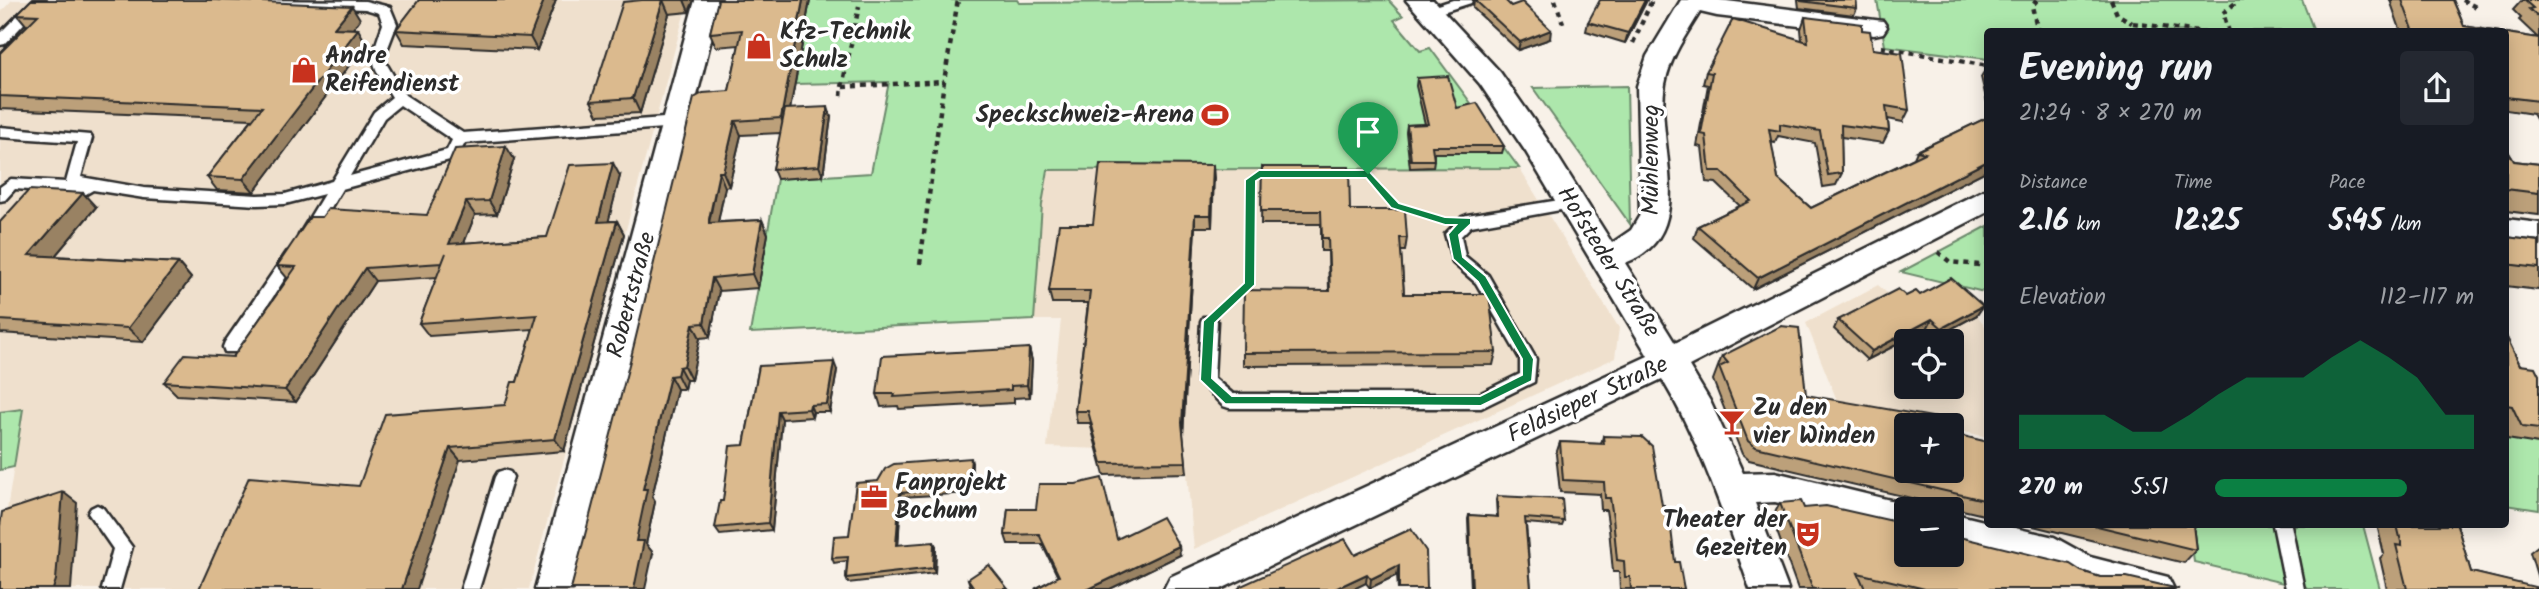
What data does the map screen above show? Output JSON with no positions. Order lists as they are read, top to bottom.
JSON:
{
  "streets": {
    "street": [
      "Mühlenweg",
      "Hofsteder Straße",
      "Robertstraße",
      "Feldsieper Straße"
    ]
  },
  "crossings": [
    ["Mühlenweg", "Hofsteder Straße"],
    ["Hofsteder Straße", "Feldsieper Straße"]
  ],
  "places": {
    "shop": ["Kfz-Technik Schulz", "Andre Reifendienst"],
    "sports": ["Speckschweiz-Arena"],
    "bar": ["Zu den vier Winden"],
    "office": ["Fanprojekt Bochum"],
    "theatre": ["Theater der Gezeiten"]
  },
  "page": {
    "heading": ["Evening run", "21:24 · 8 × 270 m"],
    "stats": [
      ["Distance", "2.16 km"],
      ["Time", "12:25"],
      ["Pace", "5:45 /km"]
    ],
    "chart": ["Elevation", "112–117 m"],
    "map_buttons": ["+", "−"],
    "list": [
      {
        "name": "270 m",
        "note": "5:51"
      }
    ]
  }
}
